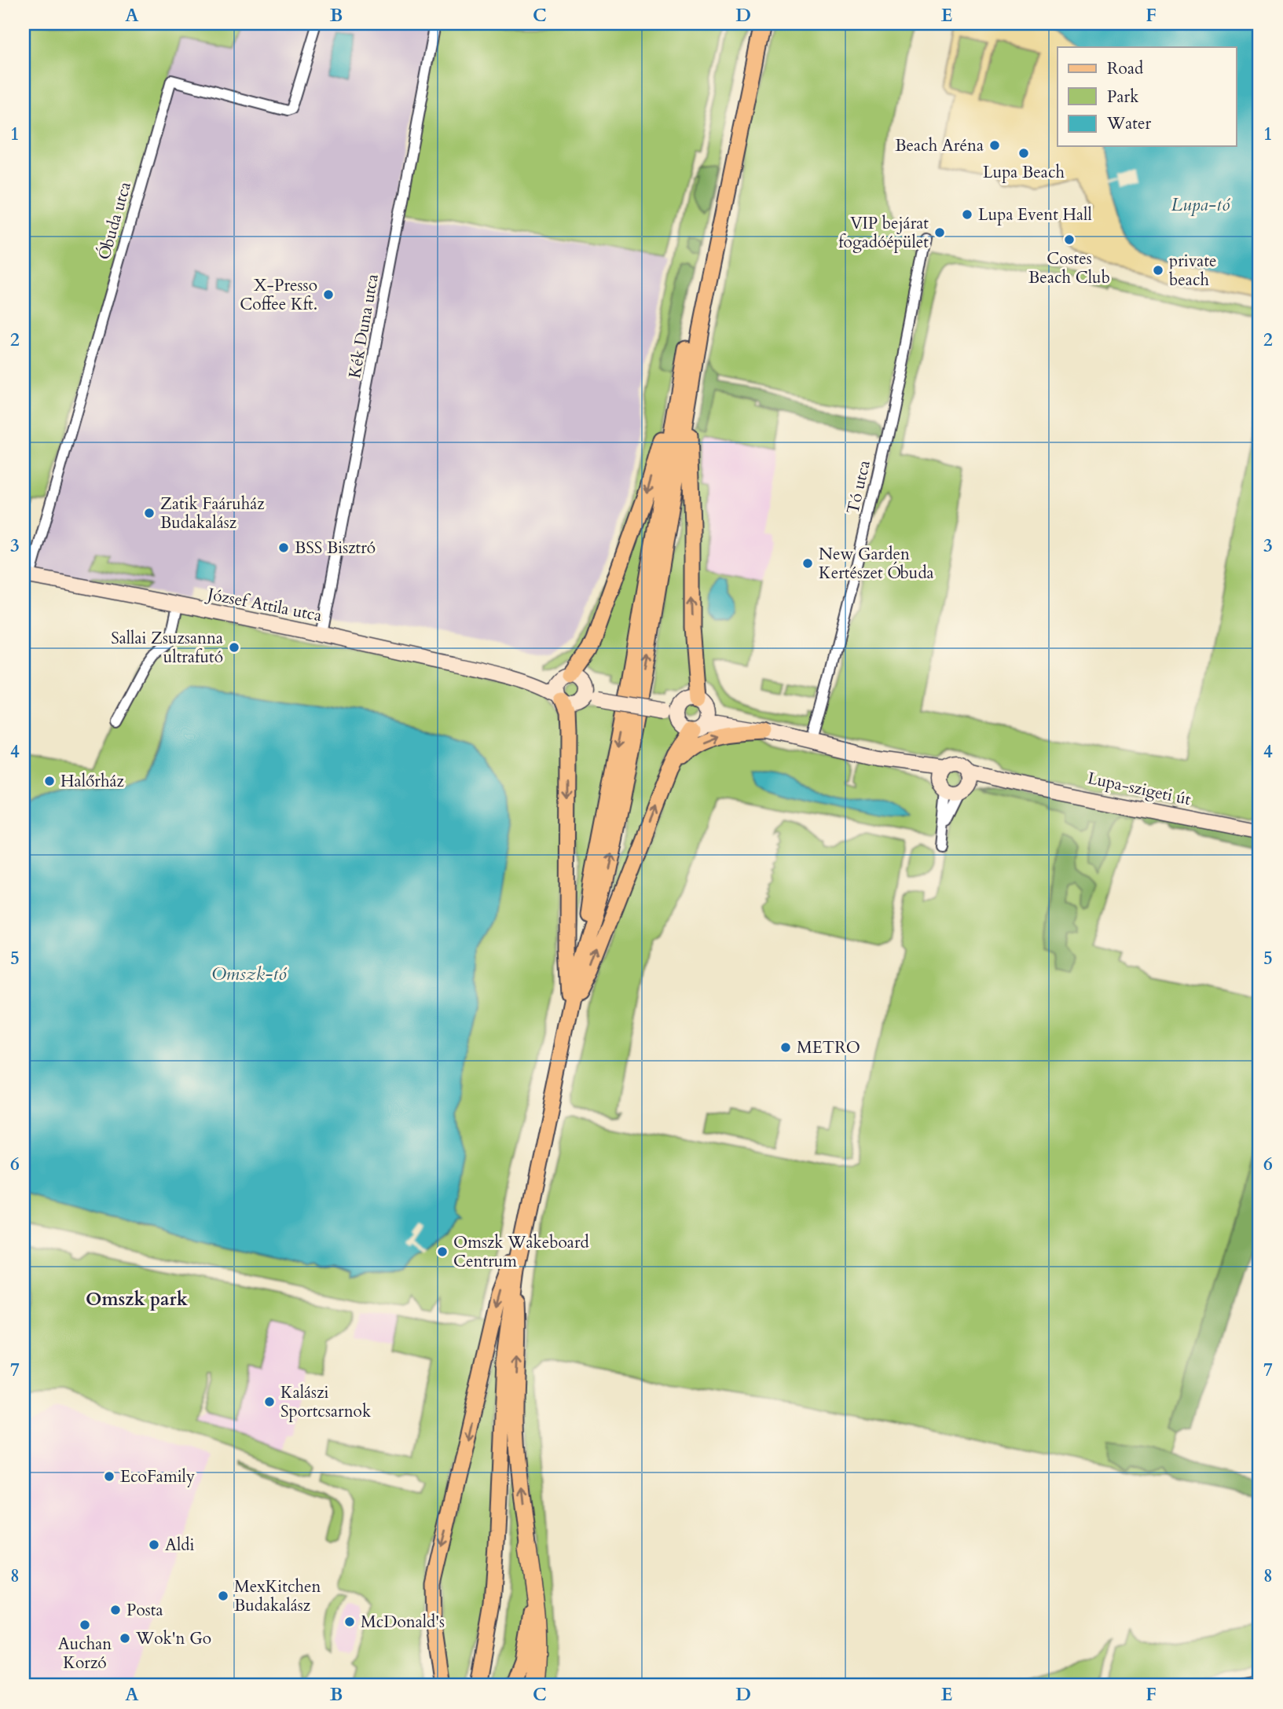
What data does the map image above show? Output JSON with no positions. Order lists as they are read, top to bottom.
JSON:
{
  "streets": {
    "main road": ["József Attila utca", "Lupa-szigeti út"],
    "street": ["Óbuda utca", "Kék Duna utca", "Tó utca"]
  },
  "crossings": [
    ["Óbuda utca", "József Attila utca"],
    ["Kék Duna utca", "József Attila utca"],
    ["Tó utca", "Lupa-szigeti út"]
  ],
  "districts": ["Omszk park"],
  "water": ["Lupa-tó", "Omszk-tó"],
  "places": [
    "Beach Aréna",
    "Lupa Beach",
    "Lupa Event Hall",
    "VIP bejárat fogadóépület",
    "Costes Beach Club",
    "private beach",
    "X-Presso Coffee Kft.",
    "Zatik Faáruház Budakalász",
    "BSS Bisztró",
    "New Garden Kertészet Óbuda",
    "Sallai Zsuzsanna ultrafutó",
    "Halőrház",
    "METRO",
    "Omszk Wakeboard Centrum",
    "Kalászi Sportcsarnok",
    "EcoFamily",
    "Aldi",
    "MexKitchen Budakalász",
    "Posta",
    "McDonald's",
    "Auchan Korzó",
    "Wok'n Go"
  ],
  "legend": ["Road", "Park", "Water"],
  "grid": {
    "columns": [
      "A",
      "B",
      "C",
      "D",
      "E",
      "F"
    ],
    "rows": [
      "1",
      "2",
      "3",
      "4",
      "5",
      "6",
      "7",
      "8"
    ]
  }
}
